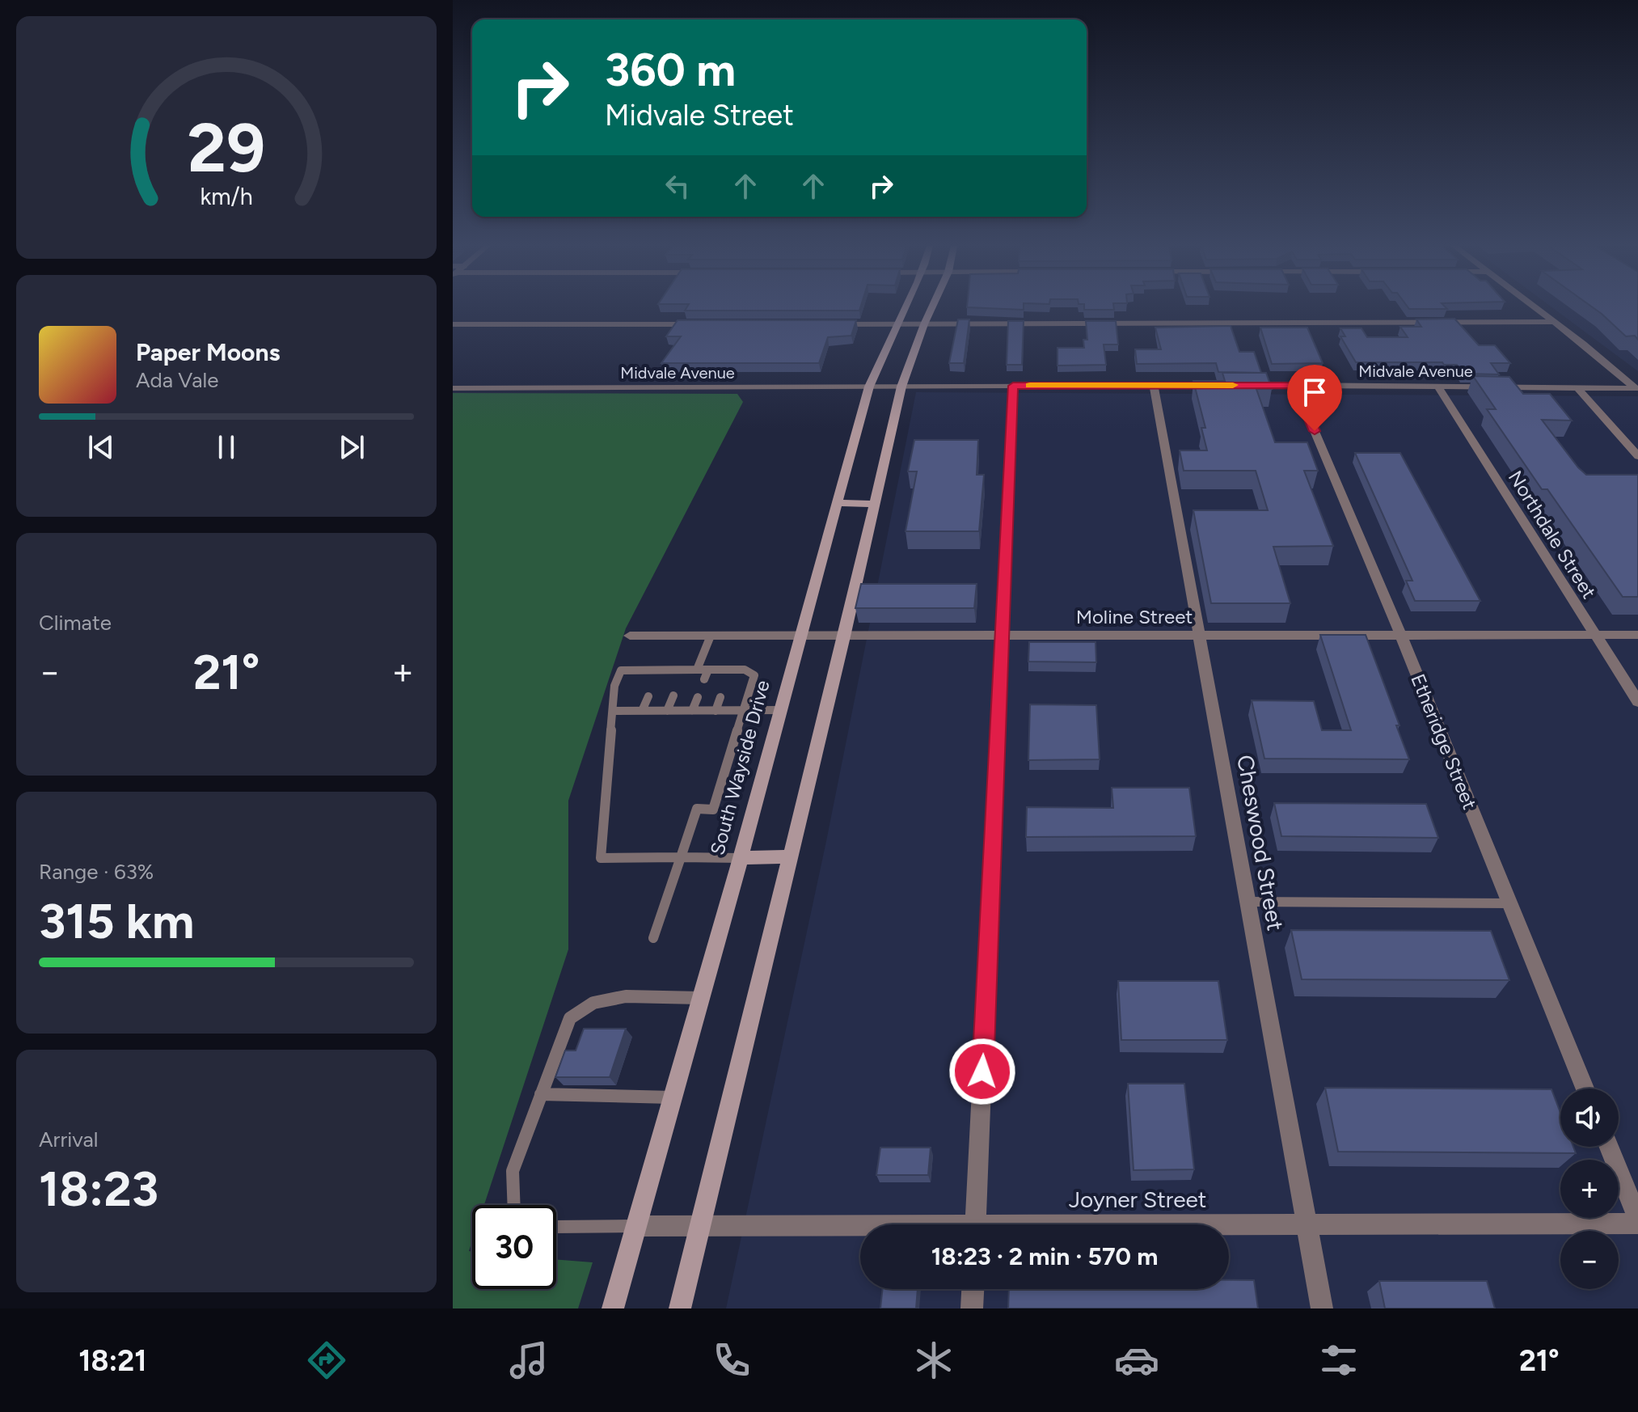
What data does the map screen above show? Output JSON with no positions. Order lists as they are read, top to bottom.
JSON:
{
  "streets": {
    "main road": ["South Wayside Drive"],
    "street": [
      "Midvale Avenue",
      "Northdale Street",
      "Moline Street",
      "Etheridge Street",
      "Cheswood Street",
      "Joyner Street"
    ]
  },
  "crossings": [
    ["Midvale Avenue", "Northdale Street"],
    ["Midvale Avenue", "Etheridge Street"],
    ["Midvale Avenue", "South Wayside Drive"],
    ["Midvale Avenue", "Cheswood Street"],
    ["Northdale Street", "Moline Street"],
    ["Moline Street", "Etheridge Street"],
    ["Moline Street", "South Wayside Drive"],
    ["Moline Street", "Cheswood Street"],
    ["South Wayside Drive", "Joyner Street"],
    ["Cheswood Street", "Joyner Street"]
  ],
  "page": {
    "turn": ["360 m", "Midvale Street"],
    "song": ["Paper Moons", "Ada Vale"],
    "tile": [
      "Climate",
      ["Range · 63%", "315 km"],
      ["Arrival", "18:23"]
    ],
    "heat": ["−", "21°", "+"],
    "map_buttons": ["+", "−"],
    "limit": "30",
    "trip": "18:23 · 2 min · 570 m",
    "tabs": ["18:21", "21°"],
    "gauge": ["29", "km/h"]
  }
}
